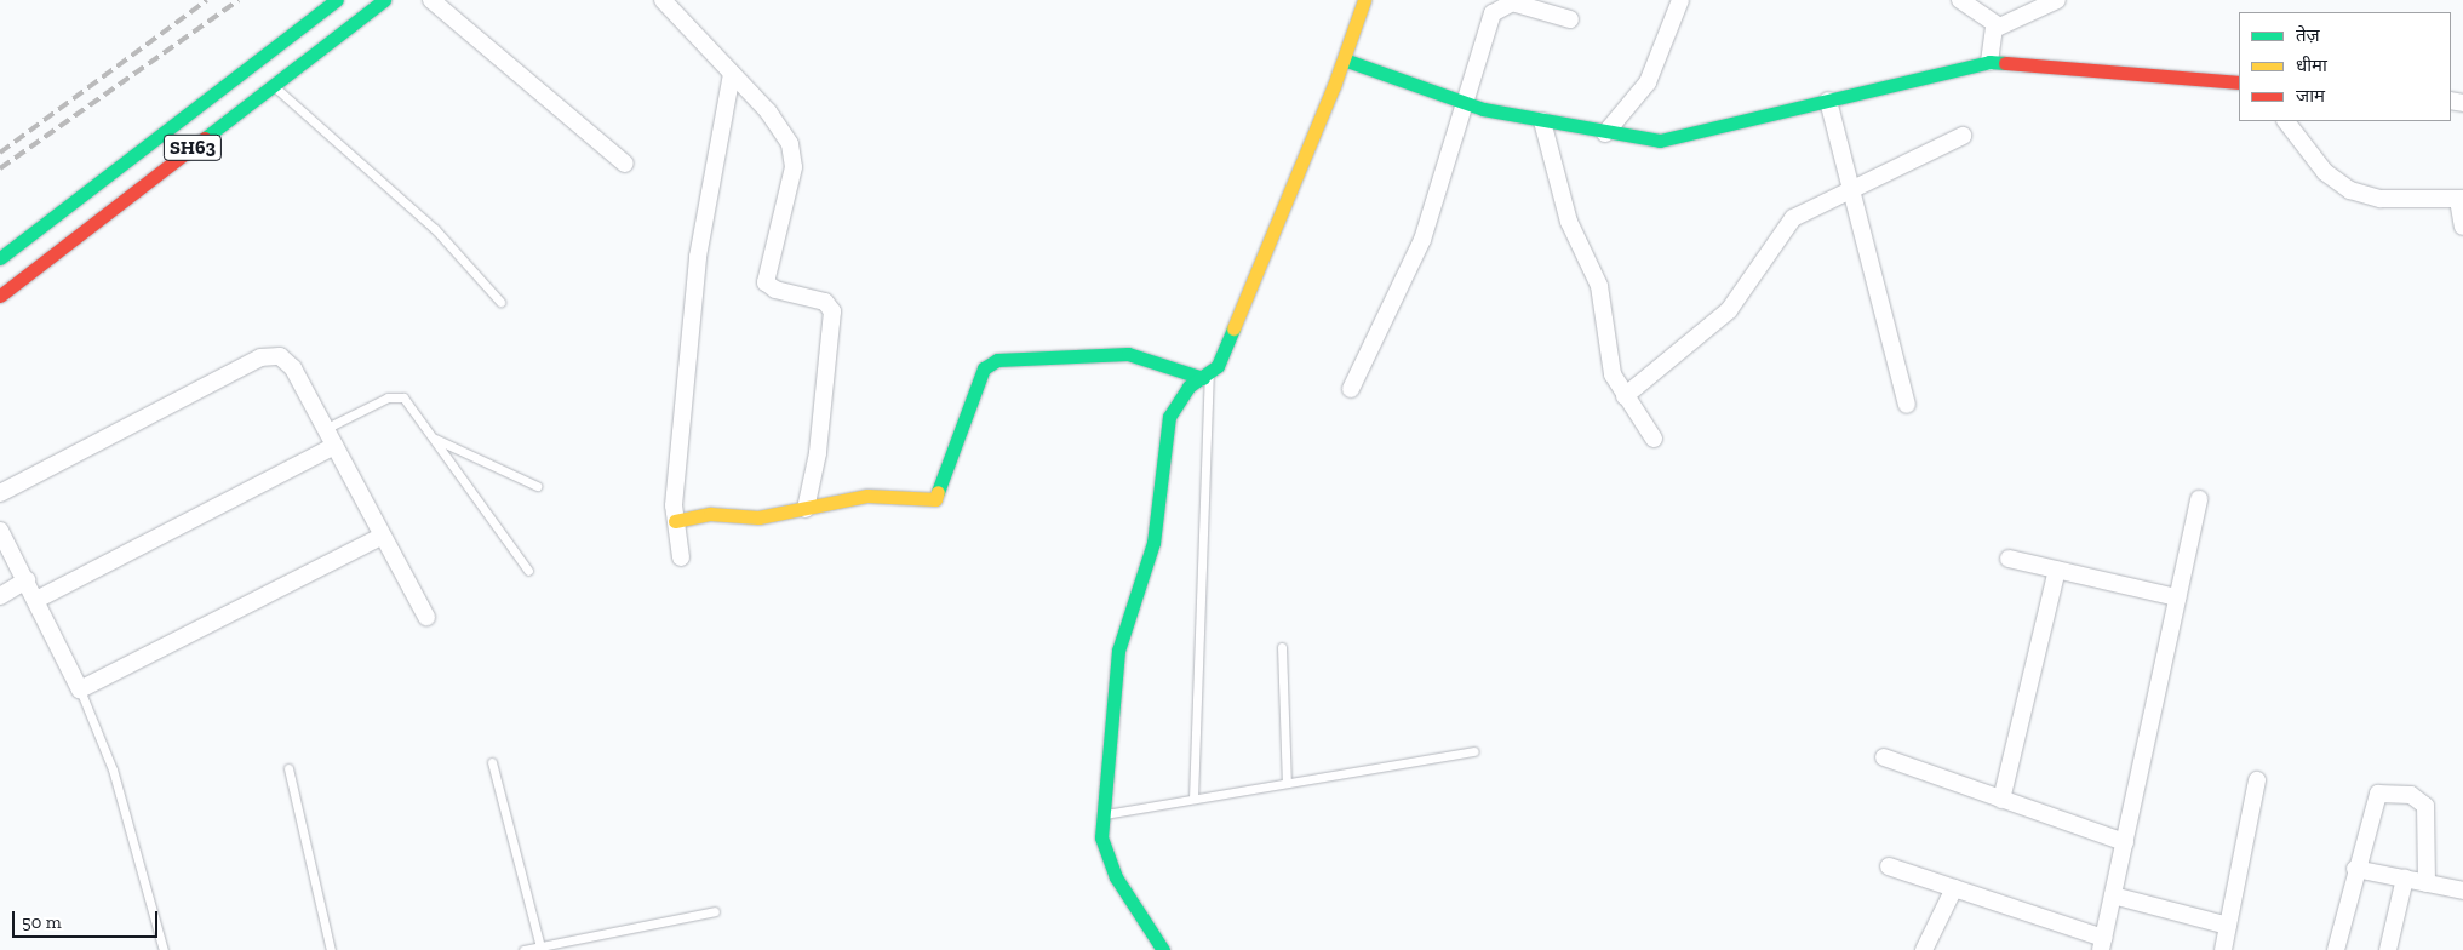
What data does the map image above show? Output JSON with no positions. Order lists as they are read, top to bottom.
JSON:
{
  "streets": {
    "street": ["SH63"]
  },
  "legend": ["तेज़", "धीमा", "जाम"],
  "scale_bar": "50 m"
}
